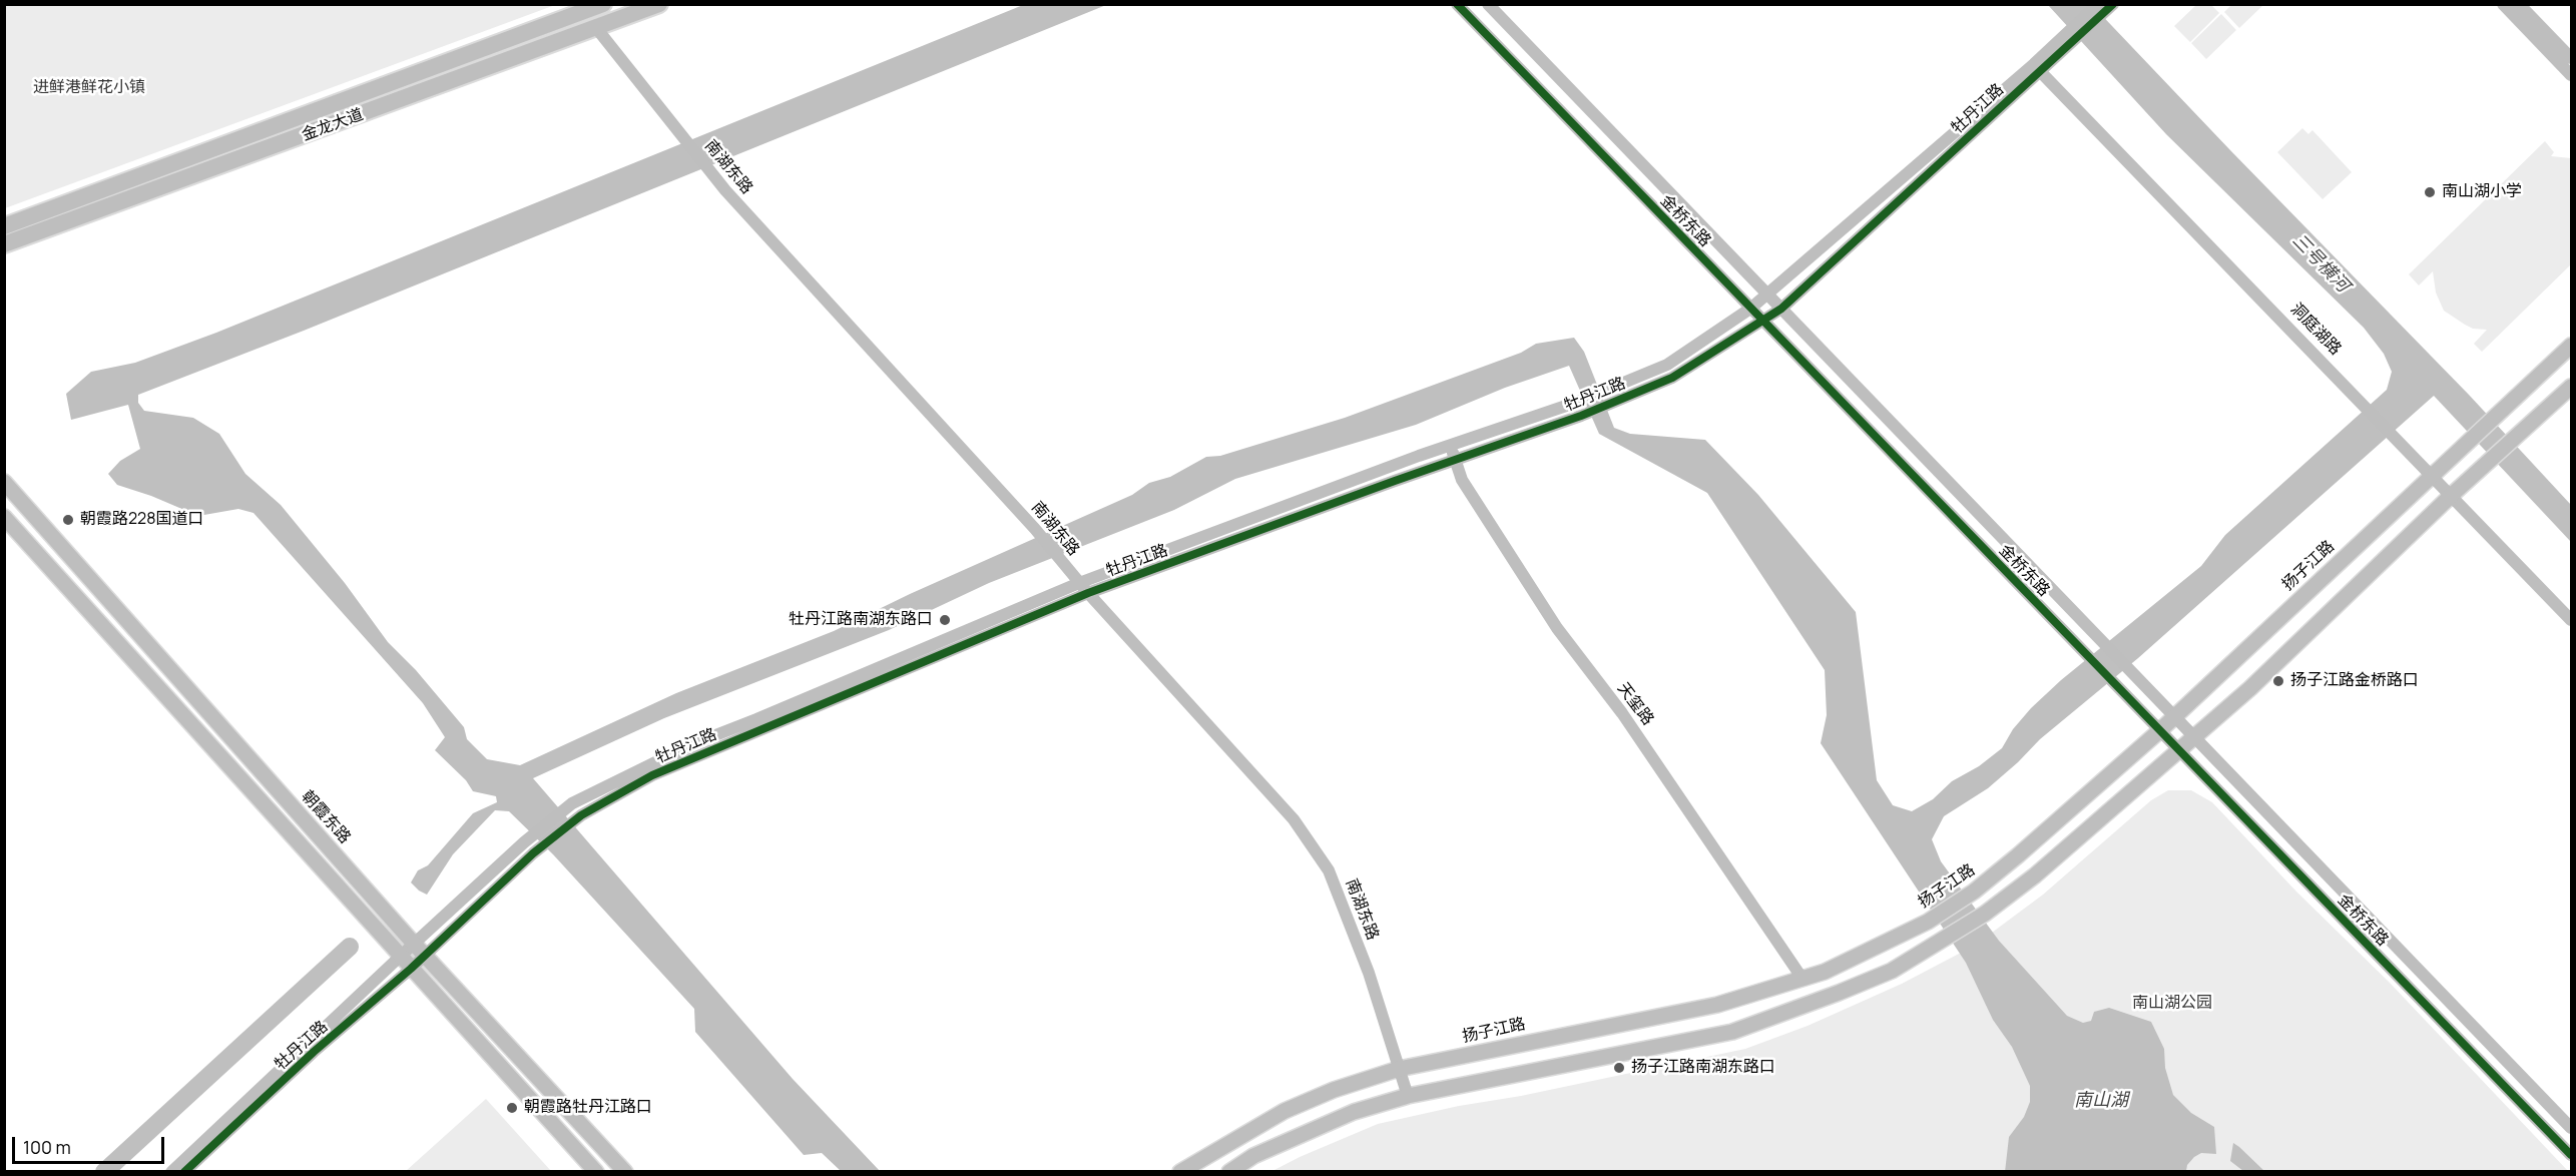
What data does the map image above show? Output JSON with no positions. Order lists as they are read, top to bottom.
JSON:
{
  "streets": {
    "highway": ["金龙大道"],
    "main road": ["扬子江路", "朝霞东路"],
    "street": [
      "牡丹江路",
      "南湖东路",
      "金桥东路",
      "洞庭湖路",
      "天玺路"
    ]
  },
  "crossings": [
    ["牡丹江路", "南湖东路"],
    ["牡丹江路", "金桥东路"],
    ["牡丹江路", "洞庭湖路"],
    ["牡丹江路", "天玺路"],
    ["牡丹江路", "朝霞东路"],
    ["金龙大道", "南湖东路"],
    ["南湖东路", "扬子江路"],
    ["金桥东路", "扬子江路"],
    ["洞庭湖路", "扬子江路"],
    ["扬子江路", "天玺路"]
  ],
  "water": ["三号横河", "南山湖"],
  "parks": ["进鲜港鲜花小镇", "南山湖公园"],
  "places": [
    "南山湖小学",
    "朝霞路228国道口",
    "牡丹江路南湖东路口",
    "扬子江路金桥路口",
    "扬子江路南湖东路口",
    "朝霞路牡丹江路口"
  ],
  "scale_bar": "100 m"
}
